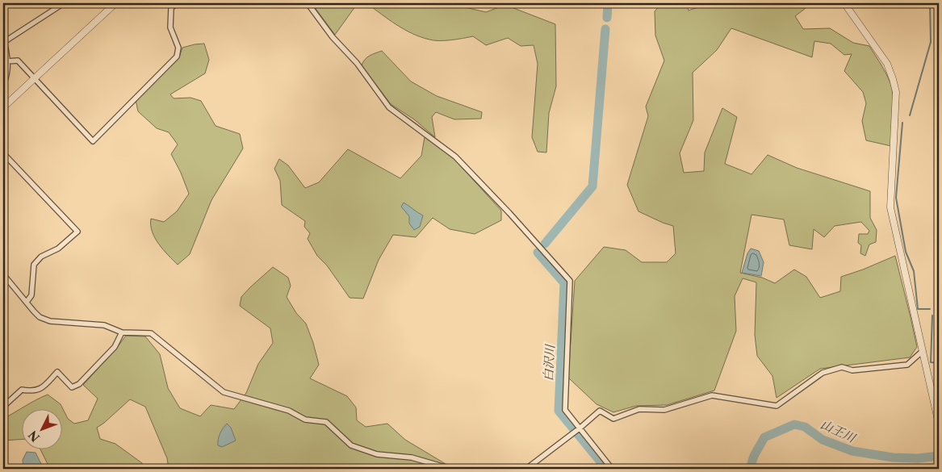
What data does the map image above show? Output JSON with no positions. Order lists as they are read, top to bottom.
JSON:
{
  "water": ["白沢川", "山王川"],
  "north": "bottom left"
}
